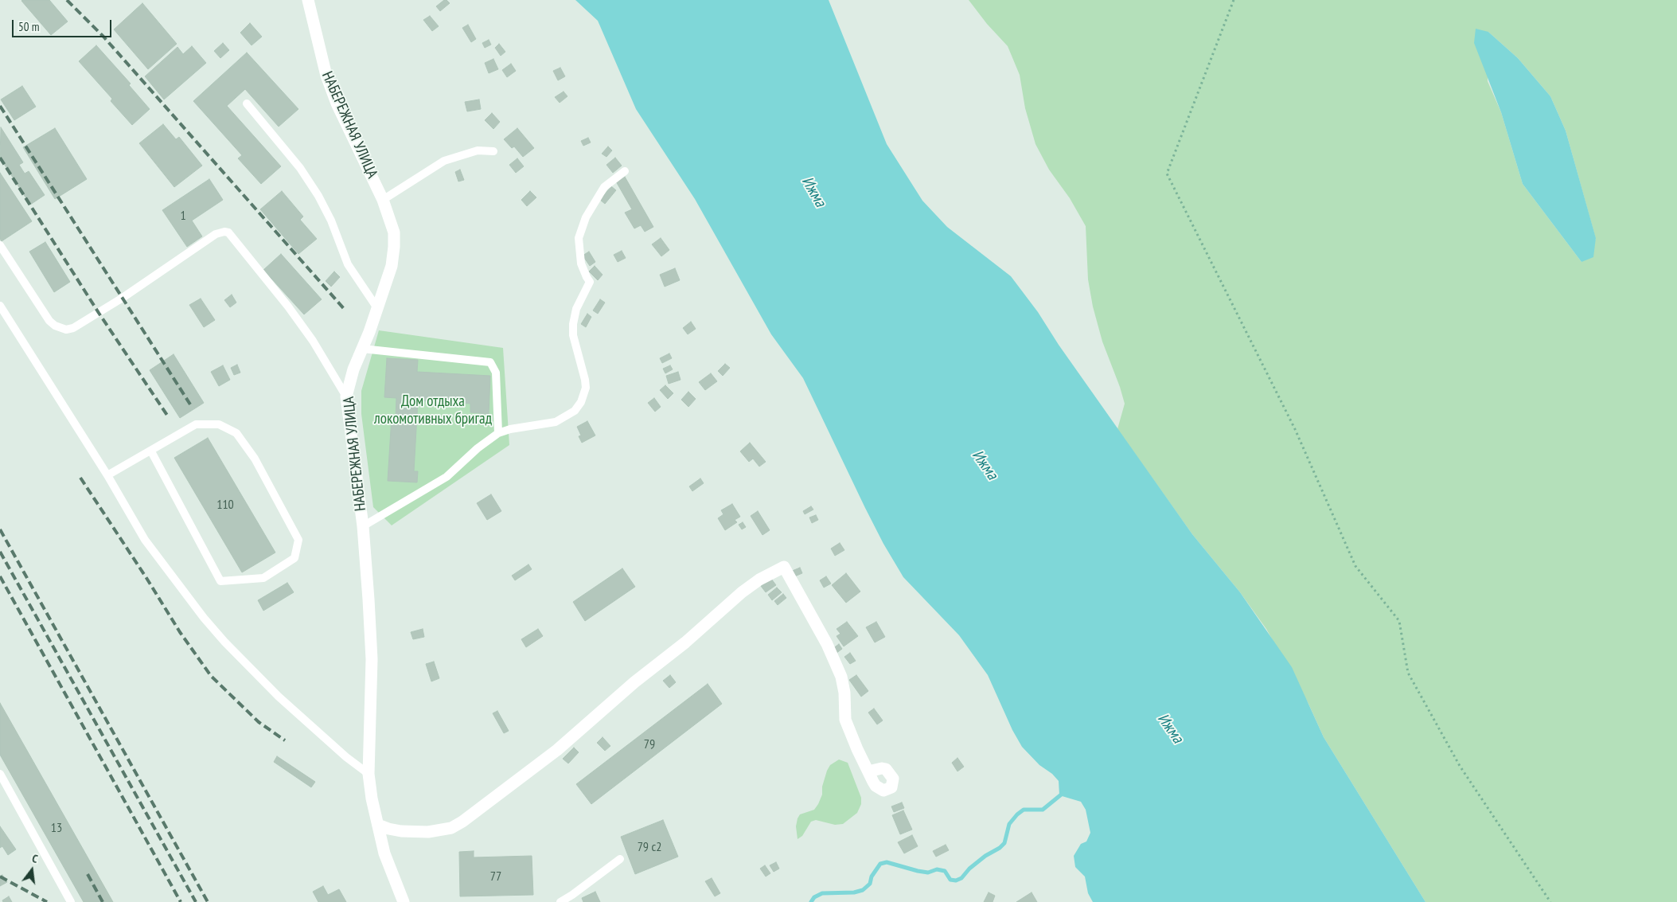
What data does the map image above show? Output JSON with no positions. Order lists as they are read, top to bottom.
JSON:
{
  "streets": {
    "street": ["НАБЕРЕЖНАЯ УЛИЦА"]
  },
  "water": ["Ижма"],
  "parks": ["Дом отдыха локомотивных бригад"],
  "house_numbers": [
    "1",
    "110",
    "79",
    "13",
    "79 с2",
    "77"
  ],
  "scale_bar": "50 m",
  "north": "top"
}
